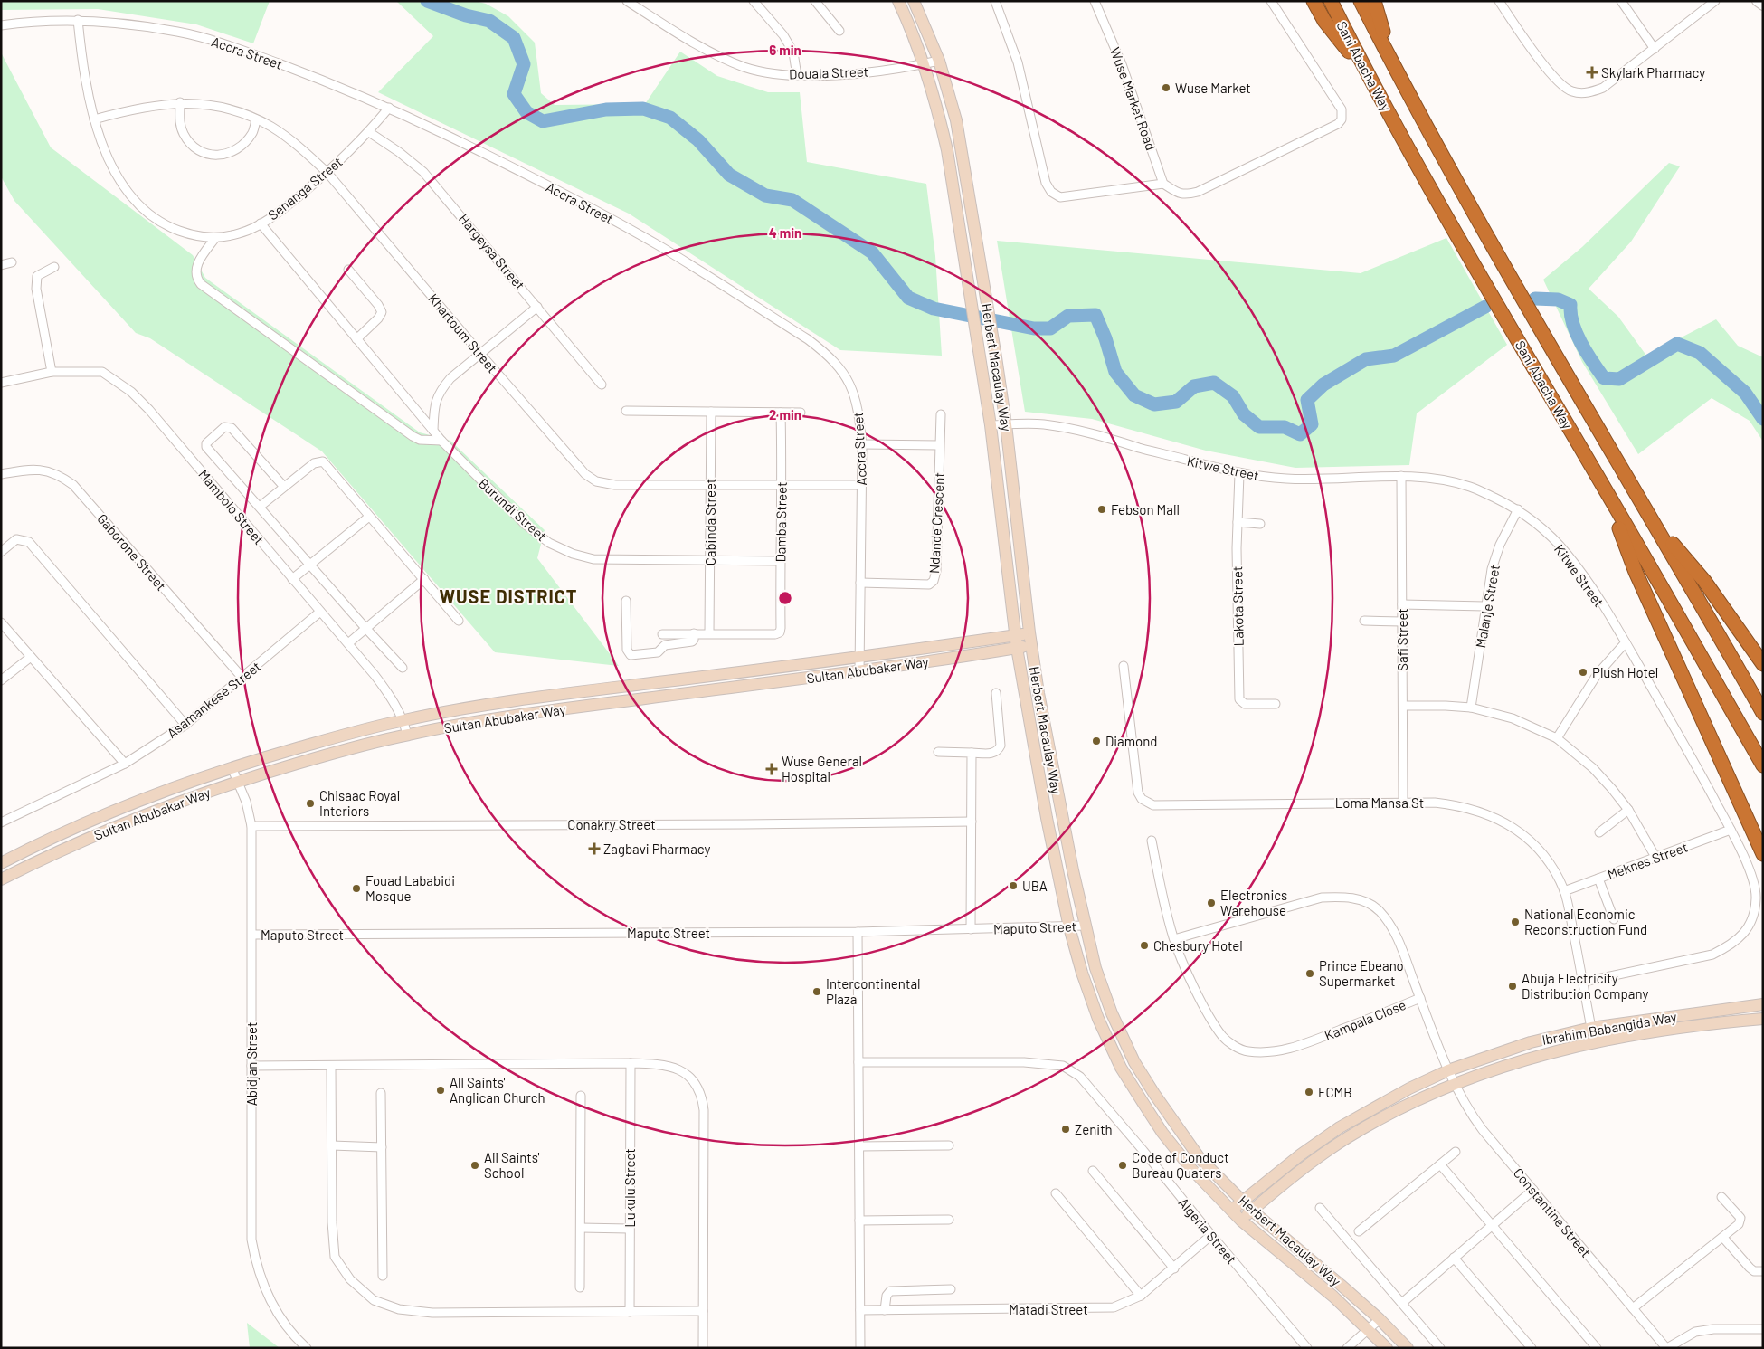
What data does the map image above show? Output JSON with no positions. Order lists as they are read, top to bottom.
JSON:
{
  "streets": {
    "highway": ["Sani Abacha Way"],
    "main road": ["Herbert Macaulay Way", "Sultan Abubakar Way", "Ibrahim Babangida Way"],
    "street": [
      "Accra Street",
      "Douala Street",
      "Wuse Market Road",
      "Senanga Street",
      "Hargeysa Street",
      "Khartoum Street",
      "Kitwe Street",
      "Mambolo Street",
      "Burundi Street",
      "Cabinda Street",
      "Damba Street",
      "Ndande Crescent",
      "Gaborone Street",
      "Lakota Street",
      "Malanje Street",
      "Safi Street",
      "Asamankese Street",
      "Loma Mansa St",
      "Conakry Street",
      "Meknes Street",
      "Maputo Street",
      "Kampala Close",
      "Abidjan Street",
      "Lukulu Street",
      "Constantine Street",
      "Algeria Street",
      "Matadi Street"
    ]
  },
  "crossings": [
    ["Accra Street", "Senanga Street"],
    ["Accra Street", "Khartoum Street"],
    ["Accra Street", "Ndande Crescent"],
    ["Accra Street", "Sultan Abubakar Way"],
    ["Douala Street", "Herbert Macaulay Way"],
    ["Senanga Street", "Hargeysa Street"],
    ["Senanga Street", "Khartoum Street"],
    ["Senanga Street", "Burundi Street"],
    ["Khartoum Street", "Cabinda Street"],
    ["Khartoum Street", "Damba Street"],
    ["Herbert Macaulay Way", "Kitwe Street"],
    ["Herbert Macaulay Way", "Sultan Abubakar Way"],
    ["Herbert Macaulay Way", "Maputo Street"],
    ["Herbert Macaulay Way", "Ibrahim Babangida Way"],
    ["Kitwe Street", "Lakota Street"],
    ["Kitwe Street", "Malanje Street"],
    ["Kitwe Street", "Safi Street"],
    ["Kitwe Street", "Loma Mansa St"],
    ["Kitwe Street", "Meknes Street"],
    ["Mambolo Street", "Sultan Abubakar Way"],
    ["Mambolo Street", "Asamankese Street"],
    ["Burundi Street", "Cabinda Street"],
    ["Burundi Street", "Damba Street"],
    ["Cabinda Street", "Damba Street"],
    ["Gaborone Street", "Asamankese Street"],
    ["Safi Street", "Loma Mansa St"],
    ["Sultan Abubakar Way", "Abidjan Street"],
    ["Loma Mansa St", "Meknes Street"],
    ["Loma Mansa St", "Ibrahim Babangida Way"],
    ["Conakry Street", "Abidjan Street"],
    ["Maputo Street", "Abidjan Street"],
    ["Kampala Close", "Constantine Street"],
    ["Ibrahim Babangida Way", "Constantine Street"],
    ["Algeria Street", "Matadi Street"]
  ],
  "districts": ["WUSE DISTRICT"],
  "places": {
    "health": ["Skylark Pharmacy", "Wuse General Hospital", "Zagbavi Pharmacy"],
    "other": [
      "Wuse Market",
      "Febson Mall",
      "Plush Hotel",
      "Diamond",
      "Chisaac Royal Interiors",
      "UBA",
      "Fouad Lababidi Mosque",
      "Electronics Warehouse",
      "National Economic Reconstruction Fund",
      "Chesbury Hotel",
      "Prince Ebeano Supermarket",
      "Abuja Electricity Distribution Company",
      "Intercontinental Plaza",
      "All Saints' Anglican Church",
      "FCMB",
      "Zenith",
      "All Saints' School",
      "Code of Conduct Bureau Quaters"
    ]
  },
  "rings": ["6 min", "4 min", "2 min"]
}
